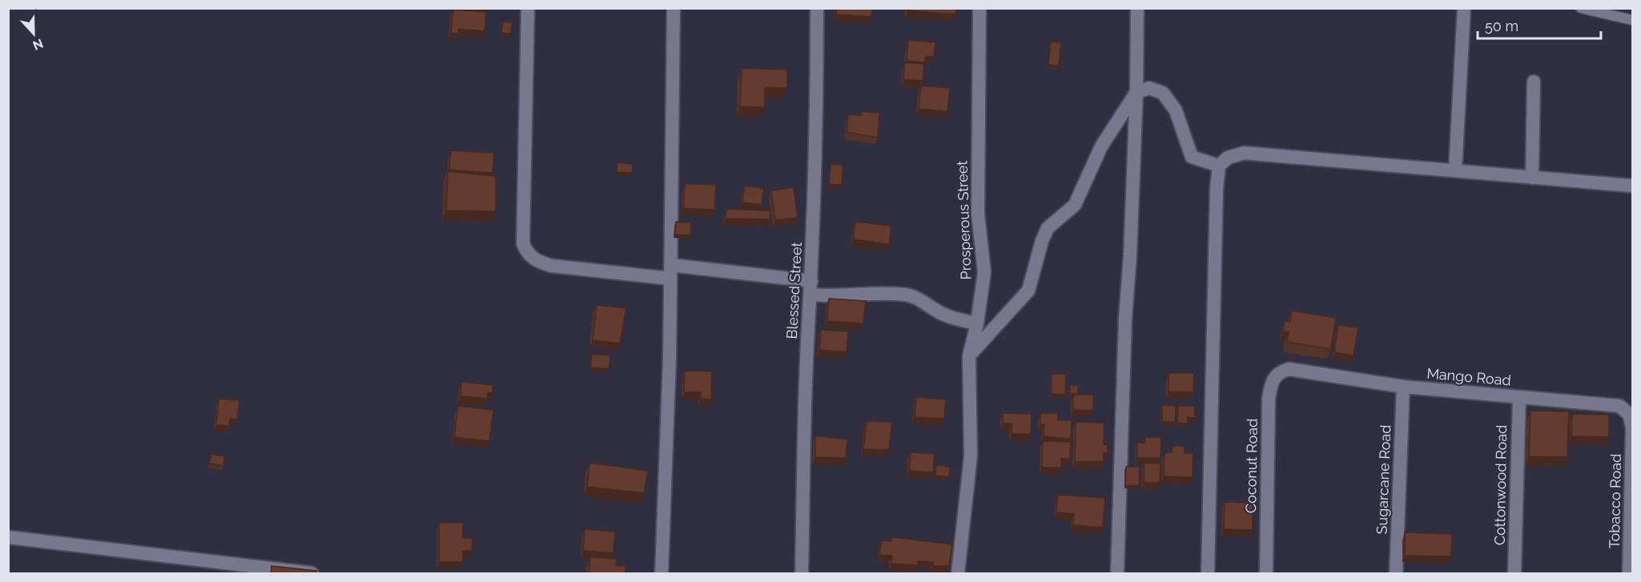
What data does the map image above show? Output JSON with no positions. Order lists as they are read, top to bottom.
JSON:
{
  "streets": {
    "street": [
      "Prosperous Street",
      "Blessed Street",
      "Mango Road",
      "Coconut Road",
      "Sugarcane Road",
      "Cottonwood Road",
      "Tobacco Road"
    ]
  },
  "crossings": [
    ["Mango Road", "Coconut Road"],
    ["Mango Road", "Sugarcane Road"],
    ["Mango Road", "Cottonwood Road"],
    ["Mango Road", "Tobacco Road"]
  ],
  "scale_bar": "50 m",
  "north": "bottom"
}
